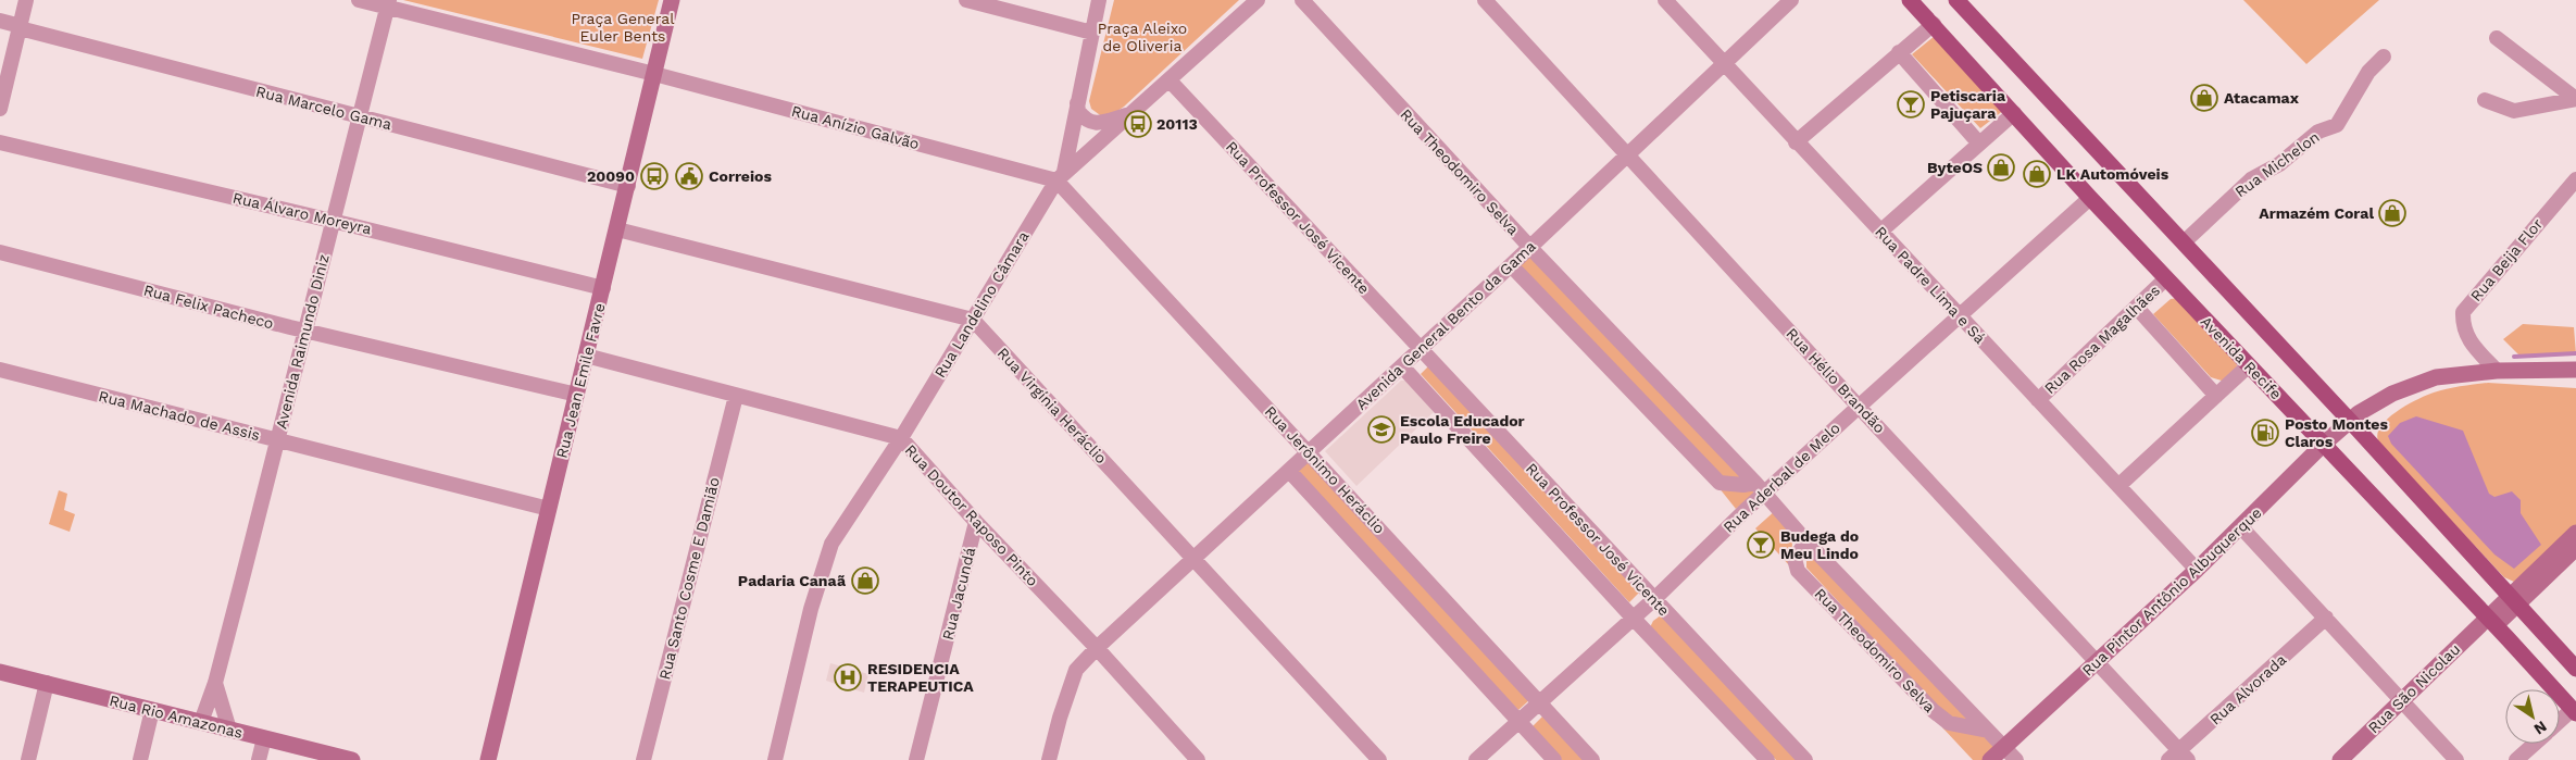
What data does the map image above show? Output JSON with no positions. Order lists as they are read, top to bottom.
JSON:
{
  "streets": {
    "main road": [
      "Avenida Recife",
      "Rua Jean Emile Favre",
      "Rua Pintor Antônio Albuquerque",
      "Rua São Nicolau",
      "Rua Rio Amazonas"
    ],
    "street": [
      "Rua Marcelo Gama",
      "Rua Anízio Galvão",
      "Rua Michelon",
      "Rua Theodomiro Selva",
      "Rua Álvaro Moreyra",
      "Rua Professor José Vicente",
      "Rua Beija Flor",
      "Rua Padre Lima e Sá",
      "Rua Landelino Câmara",
      "Rua Felix Pacheco",
      "Avenida General Bento da Gama",
      "Rua Rosa Magalhães",
      "Avenida Raimundo Diniz",
      "Rua Hélio Brandão",
      "Rua Virgínia Heráclio",
      "Rua Machado de Assis",
      "Rua Jerônimo Heráclio",
      "Rua Aderbal de Melo",
      "Rua Doutor Raposo Pinto",
      "Rua Santo Cosme E Damião",
      "Rua Jacundá",
      "Rua Alvorada"
    ]
  },
  "crossings": [
    ["Rua Marcelo Gama", "Avenida Raimundo Diniz"],
    ["Rua Marcelo Gama", "Rua Jean Emile Favre"],
    ["Rua Anízio Galvão", "Rua Landelino Câmara"],
    ["Rua Anízio Galvão", "Avenida Raimundo Diniz"],
    ["Rua Anízio Galvão", "Rua Jean Emile Favre"],
    ["Rua Anízio Galvão", "Rua Jerônimo Heráclio"],
    ["Rua Theodomiro Selva", "Avenida General Bento da Gama"],
    ["Rua Theodomiro Selva", "Rua Aderbal de Melo"],
    ["Rua Theodomiro Selva", "Rua Pintor Antônio Albuquerque"],
    ["Rua Álvaro Moreyra", "Avenida Raimundo Diniz"],
    ["Rua Álvaro Moreyra", "Rua Jean Emile Favre"],
    ["Rua Professor José Vicente", "Avenida General Bento da Gama"],
    ["Rua Professor José Vicente", "Rua Aderbal de Melo"],
    ["Rua Beija Flor", "Rua Pintor Antônio Albuquerque"],
    ["Rua Padre Lima e Sá", "Avenida General Bento da Gama"],
    ["Rua Padre Lima e Sá", "Rua Rosa Magalhães"],
    ["Rua Padre Lima e Sá", "Rua Aderbal de Melo"],
    ["Rua Padre Lima e Sá", "Rua Pintor Antônio Albuquerque"],
    ["Rua Landelino Câmara", "Rua Virgínia Heráclio"],
    ["Rua Landelino Câmara", "Rua Jerônimo Heráclio"],
    ["Rua Landelino Câmara", "Rua Doutor Raposo Pinto"],
    ["Rua Felix Pacheco", "Avenida Raimundo Diniz"],
    ["Rua Felix Pacheco", "Rua Jean Emile Favre"],
    ["Avenida General Bento da Gama", "Rua Hélio Brandão"],
    ["Avenida General Bento da Gama", "Rua Virgínia Heráclio"],
    ["Avenida General Bento da Gama", "Rua Jerônimo Heráclio"],
    ["Avenida General Bento da Gama", "Rua Doutor Raposo Pinto"],
    ["Rua Rosa Magalhães", "Avenida Recife"],
    ["Avenida Raimundo Diniz", "Rua Machado de Assis"],
    ["Avenida Raimundo Diniz", "Rua Rio Amazonas"],
    ["Avenida Recife", "Rua Aderbal de Melo"],
    ["Avenida Recife", "Rua Pintor Antônio Albuquerque"],
    ["Avenida Recife", "Rua São Nicolau"],
    ["Rua Jean Emile Favre", "Rua Machado de Assis"],
    ["Rua Jean Emile Favre", "Rua Doutor Raposo Pinto"],
    ["Rua Hélio Brandão", "Rua Aderbal de Melo"],
    ["Rua Hélio Brandão", "Rua Pintor Antônio Albuquerque"],
    ["Rua Hélio Brandão", "Rua Alvorada"],
    ["Rua Jerônimo Heráclio", "Rua Aderbal de Melo"],
    ["Rua Doutor Raposo Pinto", "Rua Santo Cosme E Damião"],
    ["Rua Doutor Raposo Pinto", "Rua Jacundá"]
  ],
  "parks": ["Praça General Euler Bents", "Praça Aleixo de Oliveria"],
  "places": {
    "shop": [
      "Atacamax",
      "ByteOS",
      "LK Automóveis",
      "Armazém Coral",
      "Padaria Canaã"
    ],
    "bar": ["Petiscaria Pajuçara", "Budega do Meu Lindo"],
    "bus stop": ["20113", "20090"],
    "public building": ["Correios"],
    "school or university": ["Escola Educador Paulo Freire"],
    "fuel station": ["Posto Montes Claros"],
    "hospital": ["RESIDENCIA TERAPEUTICA"]
  },
  "north": "bottom right"
}
